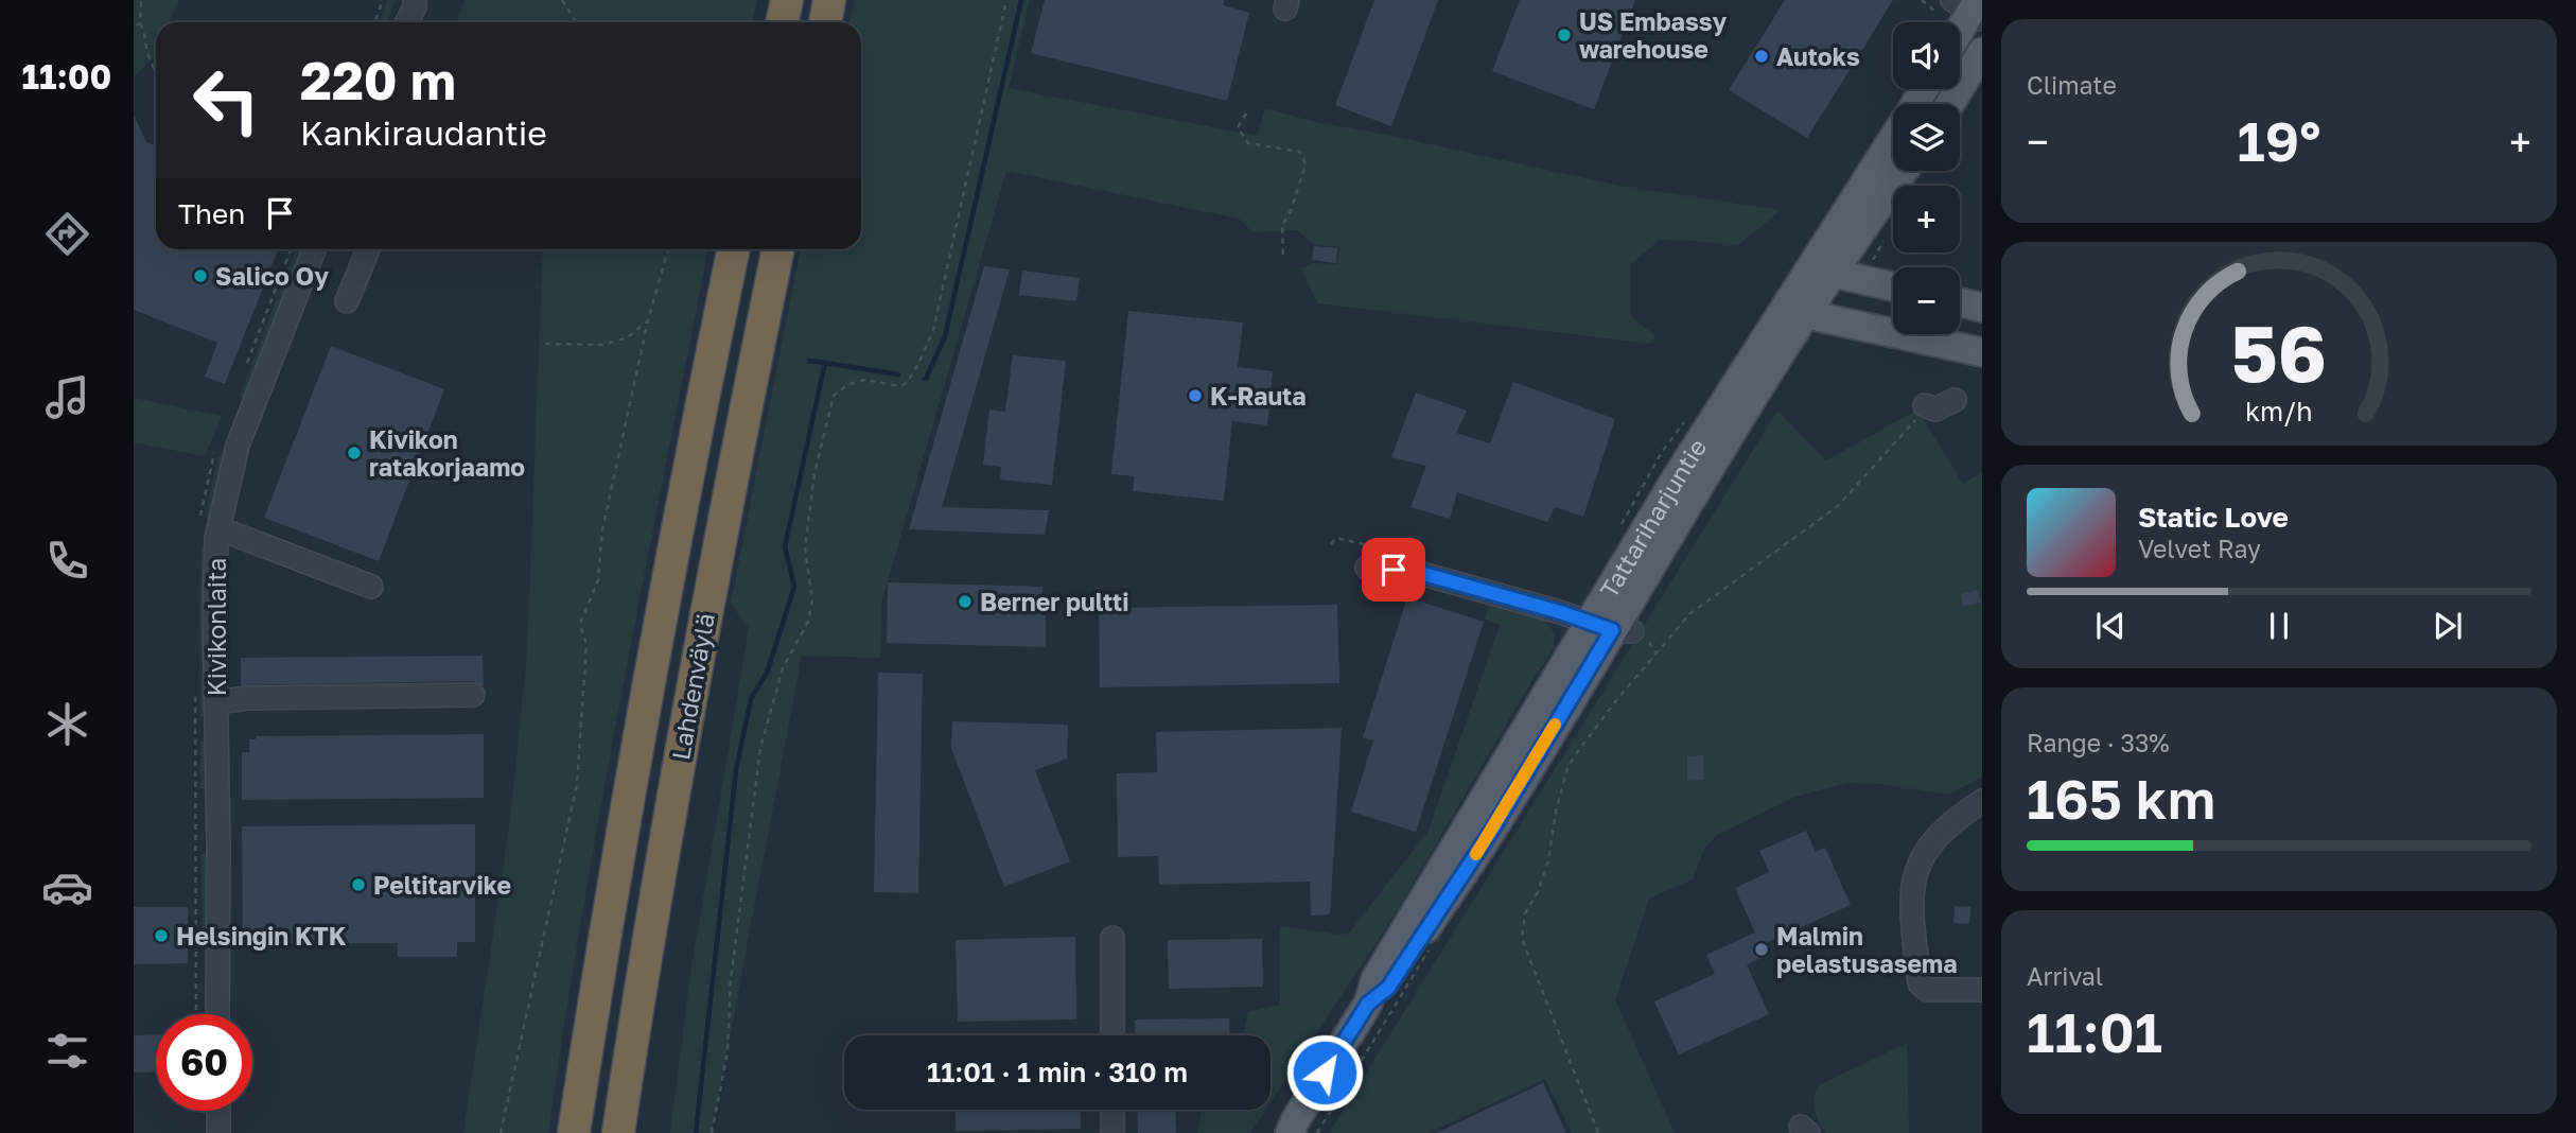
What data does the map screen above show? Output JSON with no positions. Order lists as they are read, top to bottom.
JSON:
{
  "streets": {
    "highway": ["Lahdenväylä"],
    "main road": ["Tattariharjuntie"],
    "street": ["Kivikonlaita"]
  },
  "places": [
    "US Embassy warehouse",
    "Autoks",
    "Salico Oy",
    "K-Rauta",
    "Kivikon ratakorjaamo",
    "Berner pultti",
    "Peltitarvike",
    "Helsingin KTK",
    "Malmin pelastusasema"
  ],
  "page": {
    "tabs": "11:00",
    "tile": [
      "Climate",
      ["Range · 33%", "165 km"],
      ["Arrival", "11:01"]
    ],
    "map_buttons": ["+", "−"],
    "turn": ["220 m", "Kankiraudantie"],
    "heat": ["−", "19°", "+"],
    "then": "Then",
    "song": ["Static Love", "Velvet Ray"],
    "limit": "60",
    "trip": "11:01 · 1 min · 310 m",
    "gauge": ["56", "km/h"]
  }
}
